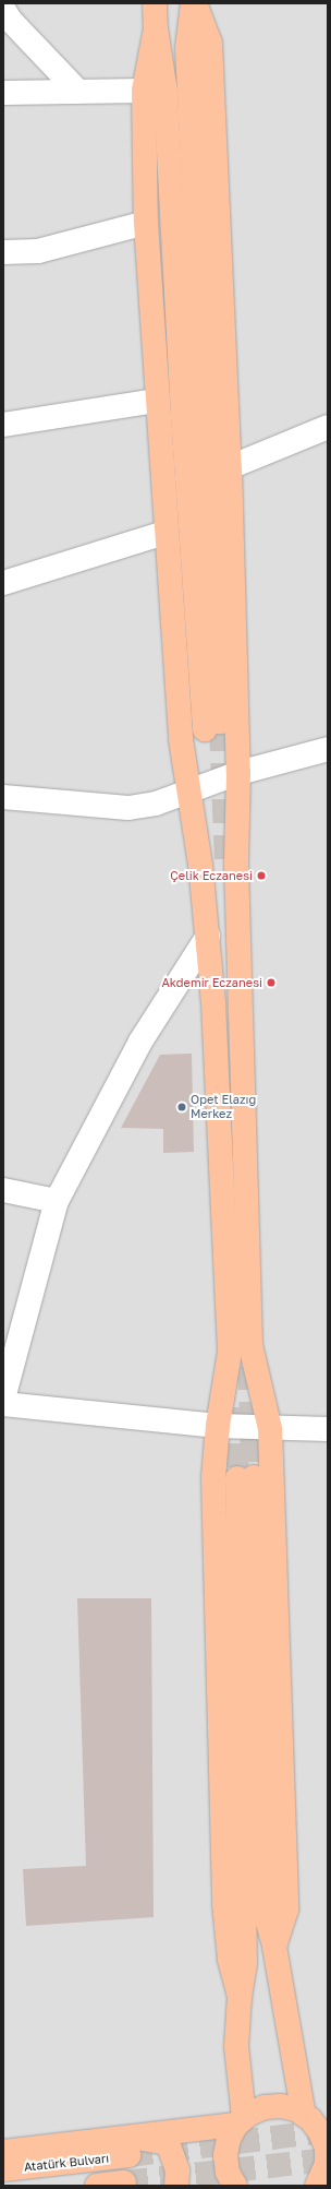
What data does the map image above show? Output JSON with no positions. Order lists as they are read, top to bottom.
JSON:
{
  "streets": {
    "main road": ["Atatürk Bulvarı"]
  },
  "places": ["Çelik Eczanesi", "Akdemir Eczanesi", "Opet Elazığ Merkez"]
}
